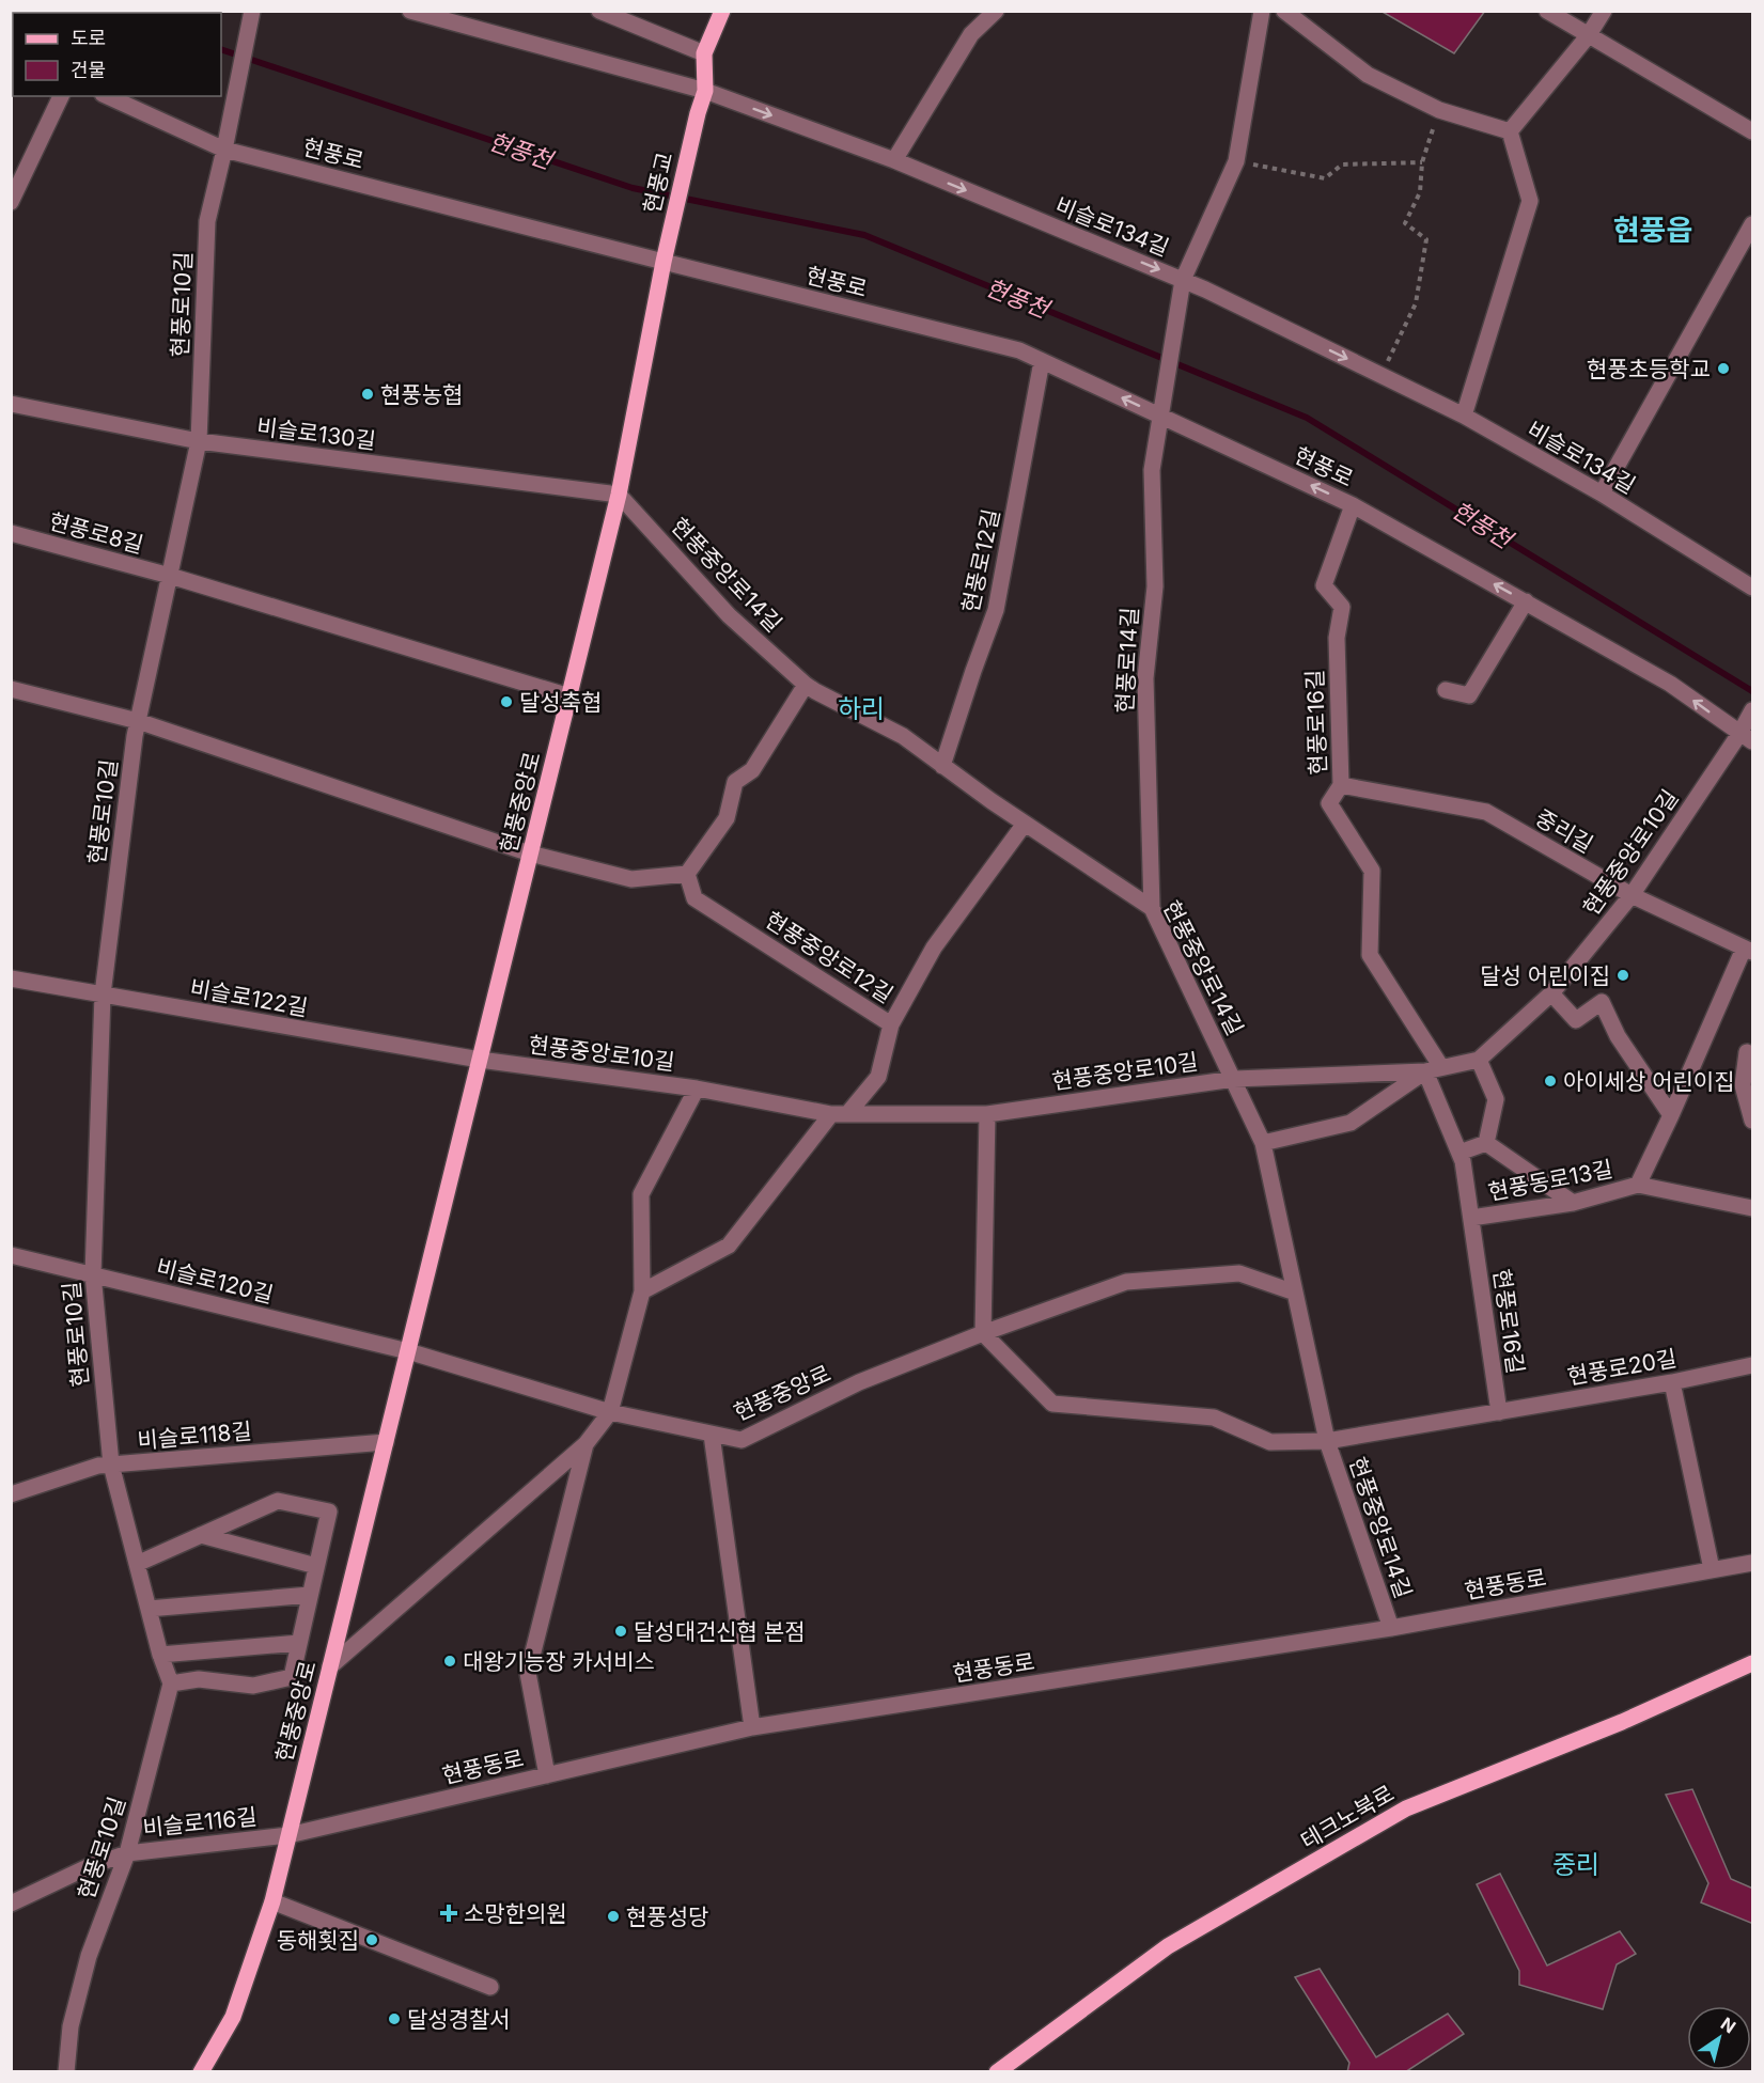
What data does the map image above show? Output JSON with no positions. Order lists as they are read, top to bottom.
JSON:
{
  "streets": {
    "main road": ["현풍교", "현풍중앙로", "테크노북로"],
    "street": [
      "현풍로",
      "비슬로134길",
      "현풍로10길",
      "비슬로130길",
      "현풍로8길",
      "현풍로12길",
      "현풍중앙로14길",
      "현풍로14길",
      "현풍로16길",
      "중리길",
      "현풍중앙로10길",
      "현풍중앙로12길",
      "비슬로122길",
      "현풍동로13길",
      "비슬로120길",
      "현풍로20길",
      "비슬로118길",
      "현풍동로",
      "비슬로116길"
    ]
  },
  "crossings": [
    ["현풍로", "현풍교"],
    ["현풍로", "현풍로10길"],
    ["현풍로", "현풍로12길"],
    ["현풍로", "현풍로14길"],
    ["현풍로", "현풍로16길"],
    ["현풍로", "현풍중앙로"],
    ["현풍로", "현풍중앙로10길"],
    ["현풍교", "비슬로134길"],
    ["현풍교", "현풍중앙로"],
    ["비슬로134길", "현풍로14길"],
    ["현풍로10길", "비슬로130길"],
    ["현풍로10길", "현풍로8길"],
    ["현풍로10길", "비슬로122길"],
    ["현풍로10길", "비슬로120길"],
    ["현풍로10길", "비슬로118길"],
    ["현풍로10길", "비슬로116길"],
    ["비슬로130길", "현풍중앙로14길"],
    ["비슬로130길", "현풍중앙로"],
    ["현풍로12길", "현풍중앙로14길"],
    ["현풍중앙로14길", "현풍로14길"],
    ["현풍중앙로14길", "현풍중앙로"],
    ["현풍중앙로14길", "현풍중앙로10길"],
    ["현풍중앙로14길", "현풍중앙로12길"],
    ["현풍중앙로14길", "현풍동로"],
    ["현풍로16길", "중리길"],
    ["현풍로16길", "현풍중앙로10길"],
    ["현풍로16길", "현풍동로13길"],
    ["현풍로16길", "현풍로20길"],
    ["현풍중앙로", "현풍중앙로10길"],
    ["현풍중앙로", "비슬로122길"],
    ["현풍중앙로", "비슬로120길"],
    ["현풍중앙로", "비슬로118길"],
    ["현풍중앙로", "현풍동로"],
    ["현풍중앙로", "비슬로116길"],
    ["중리길", "현풍중앙로10길"],
    ["중리길", "현풍동로13길"],
    ["현풍중앙로10길", "비슬로122길"],
    ["현풍동로", "비슬로116길"]
  ],
  "one_way": ["현풍로", "비슬로134길"],
  "districts": ["현풍읍", "하리", "중리"],
  "water": ["현풍천"],
  "places": {
    "other": [
      "현풍초등학교",
      "현풍농협",
      "달성축협",
      "달성 어린이집",
      "아이세상 어린이집",
      "달성대건신협 본점",
      "대왕기능장 카서비스",
      "현풍성당",
      "동해횟집",
      "달성경찰서"
    ],
    "health": ["소망한의원"]
  },
  "legend": ["도로", "건물"],
  "north": "top right"
}
